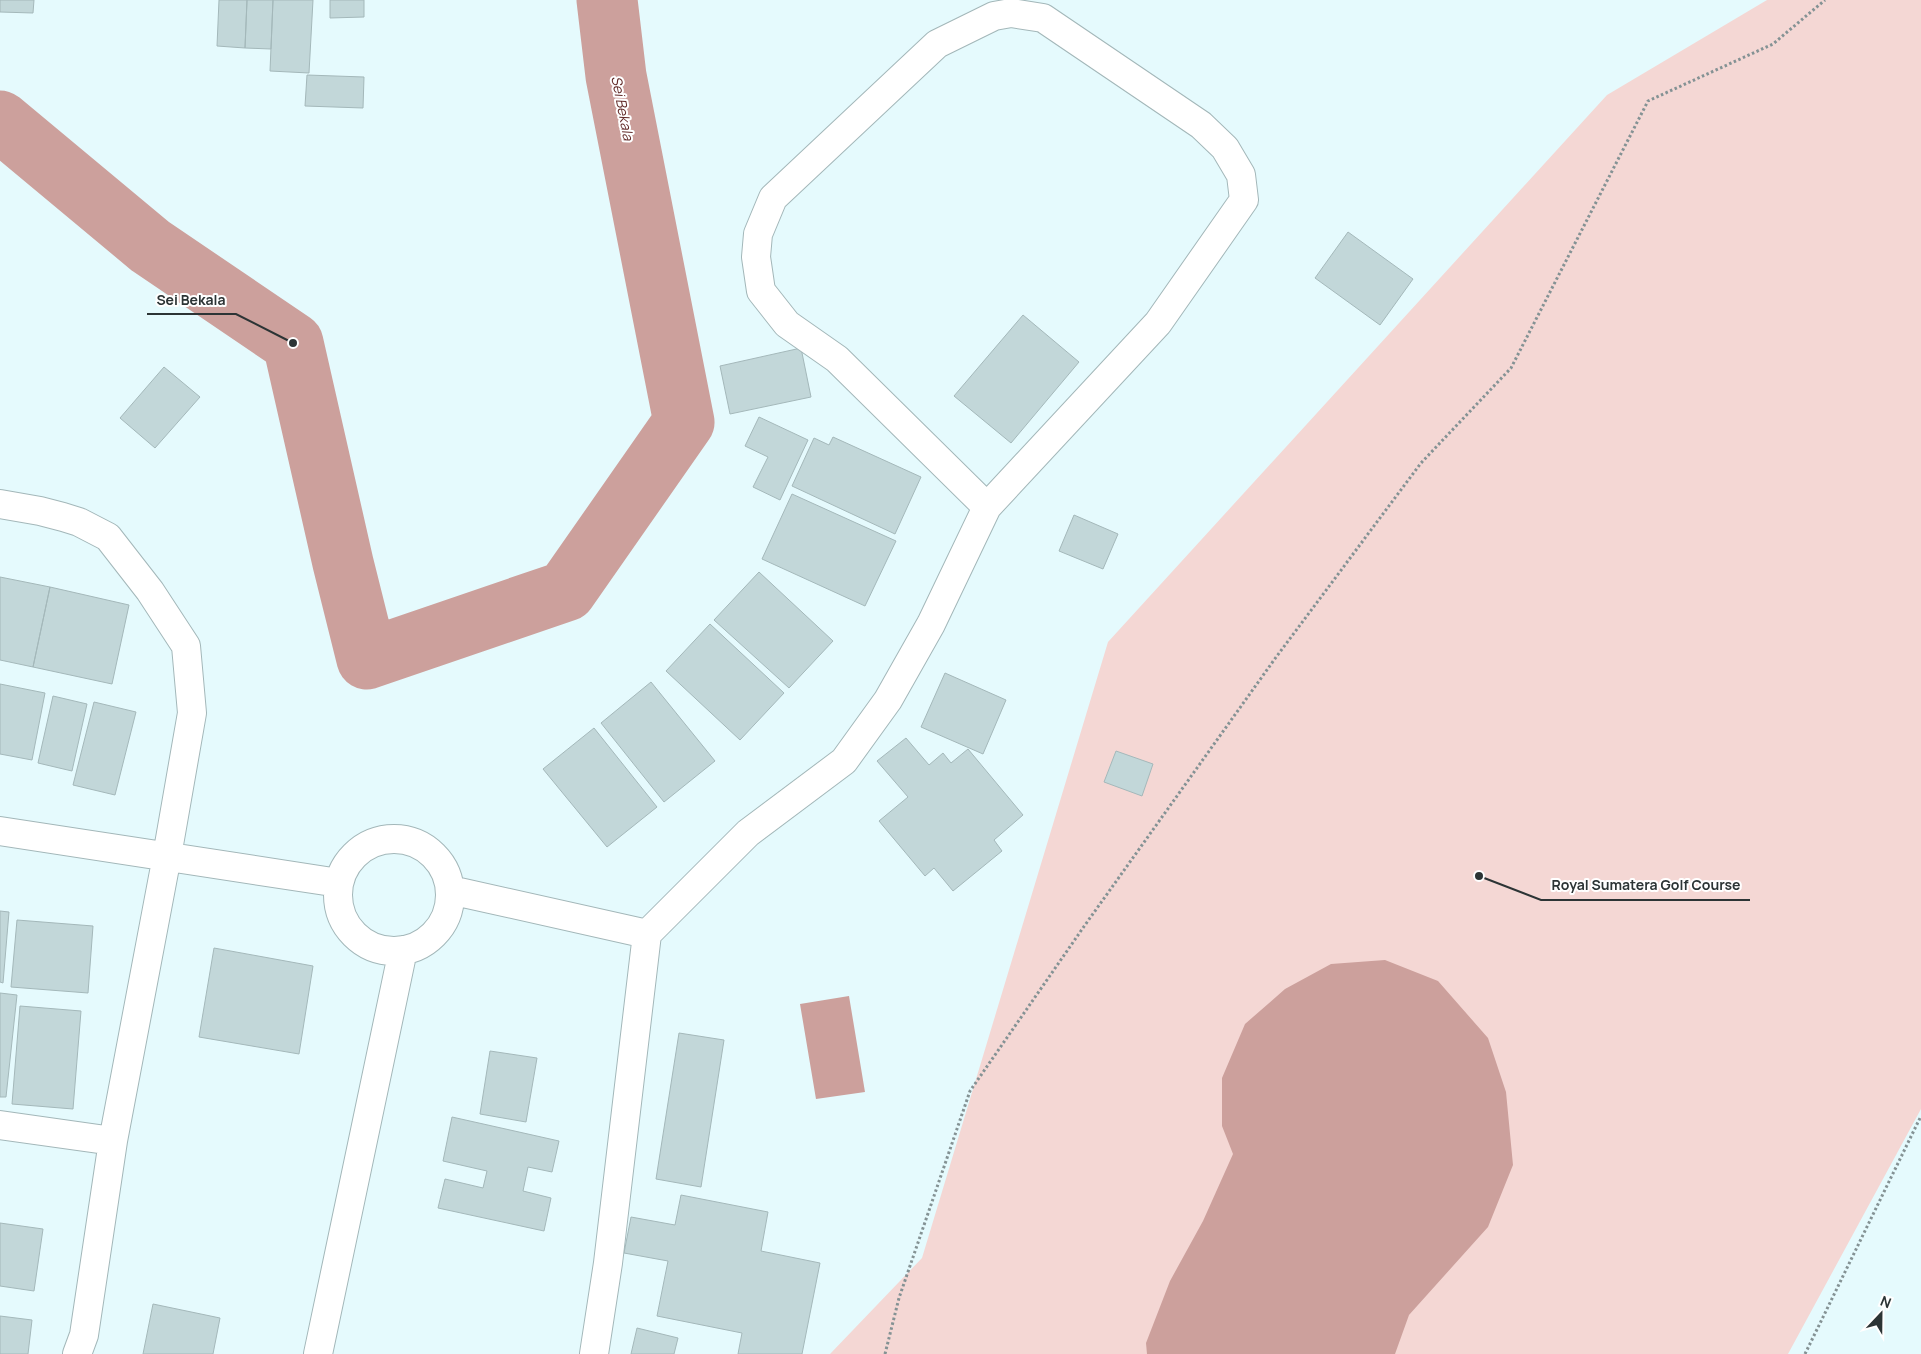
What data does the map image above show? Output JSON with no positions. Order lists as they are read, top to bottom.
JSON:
{
  "water": ["Sei Bekala"],
  "places": ["Sei Bekala", "Royal Sumatera Golf Course"],
  "north": "top"
}
